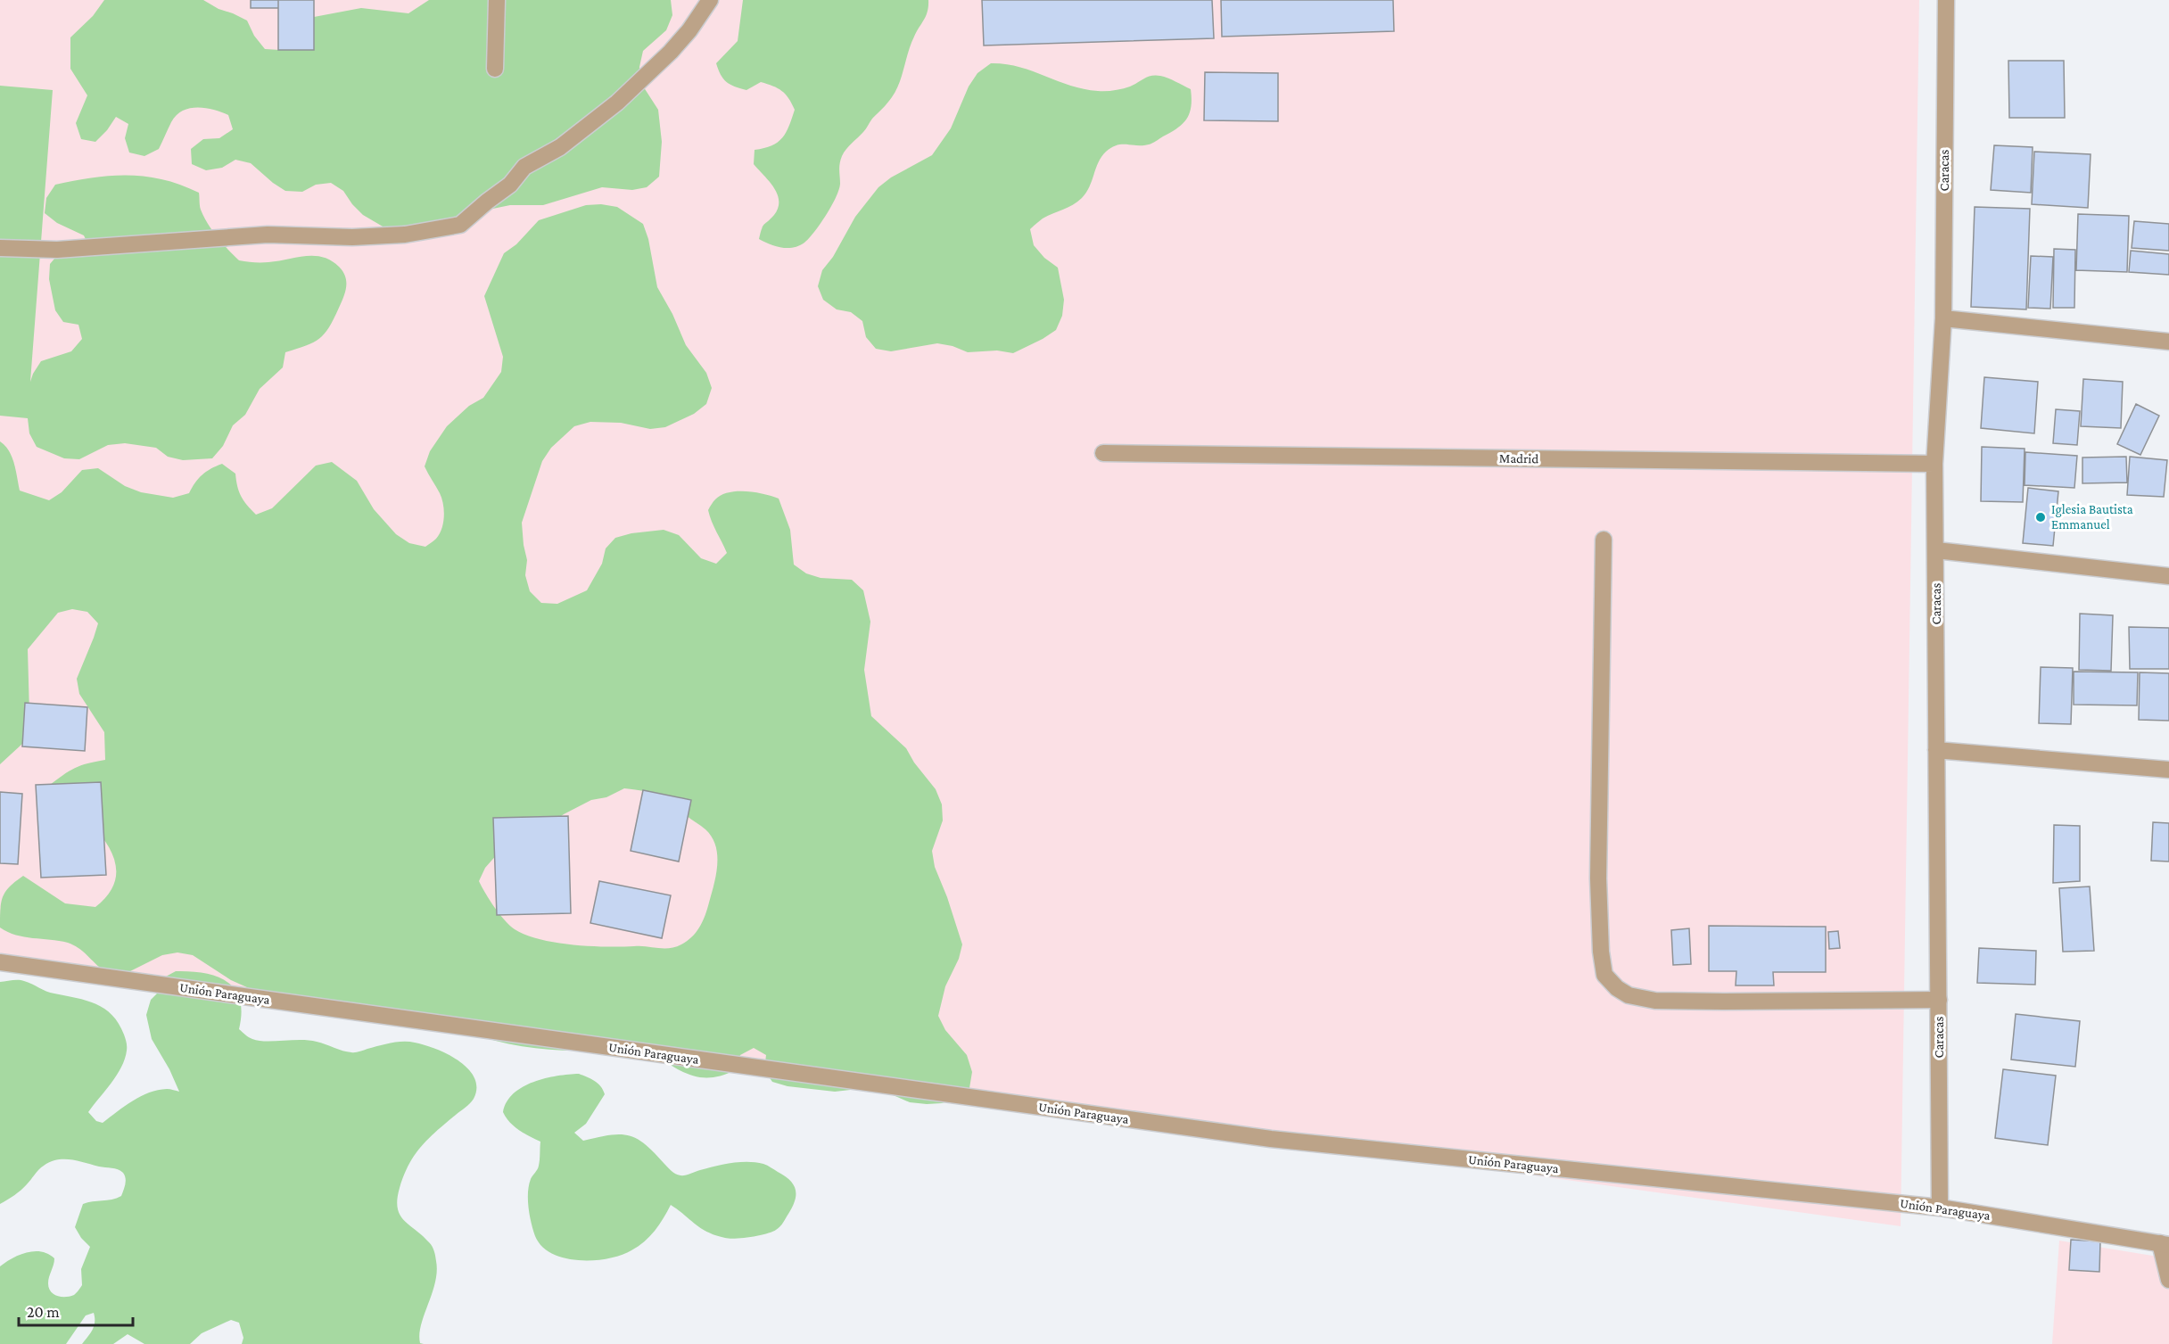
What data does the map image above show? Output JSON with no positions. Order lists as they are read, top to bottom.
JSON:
{
  "streets": {
    "street": ["Caracas", "Madrid", "Unión Paraguaya"]
  },
  "crossings": [
    ["Caracas", "Madrid"],
    ["Caracas", "Unión Paraguaya"]
  ],
  "places": ["Iglesia Bautista Emmanuel"],
  "scale_bar": "20 m"
}
